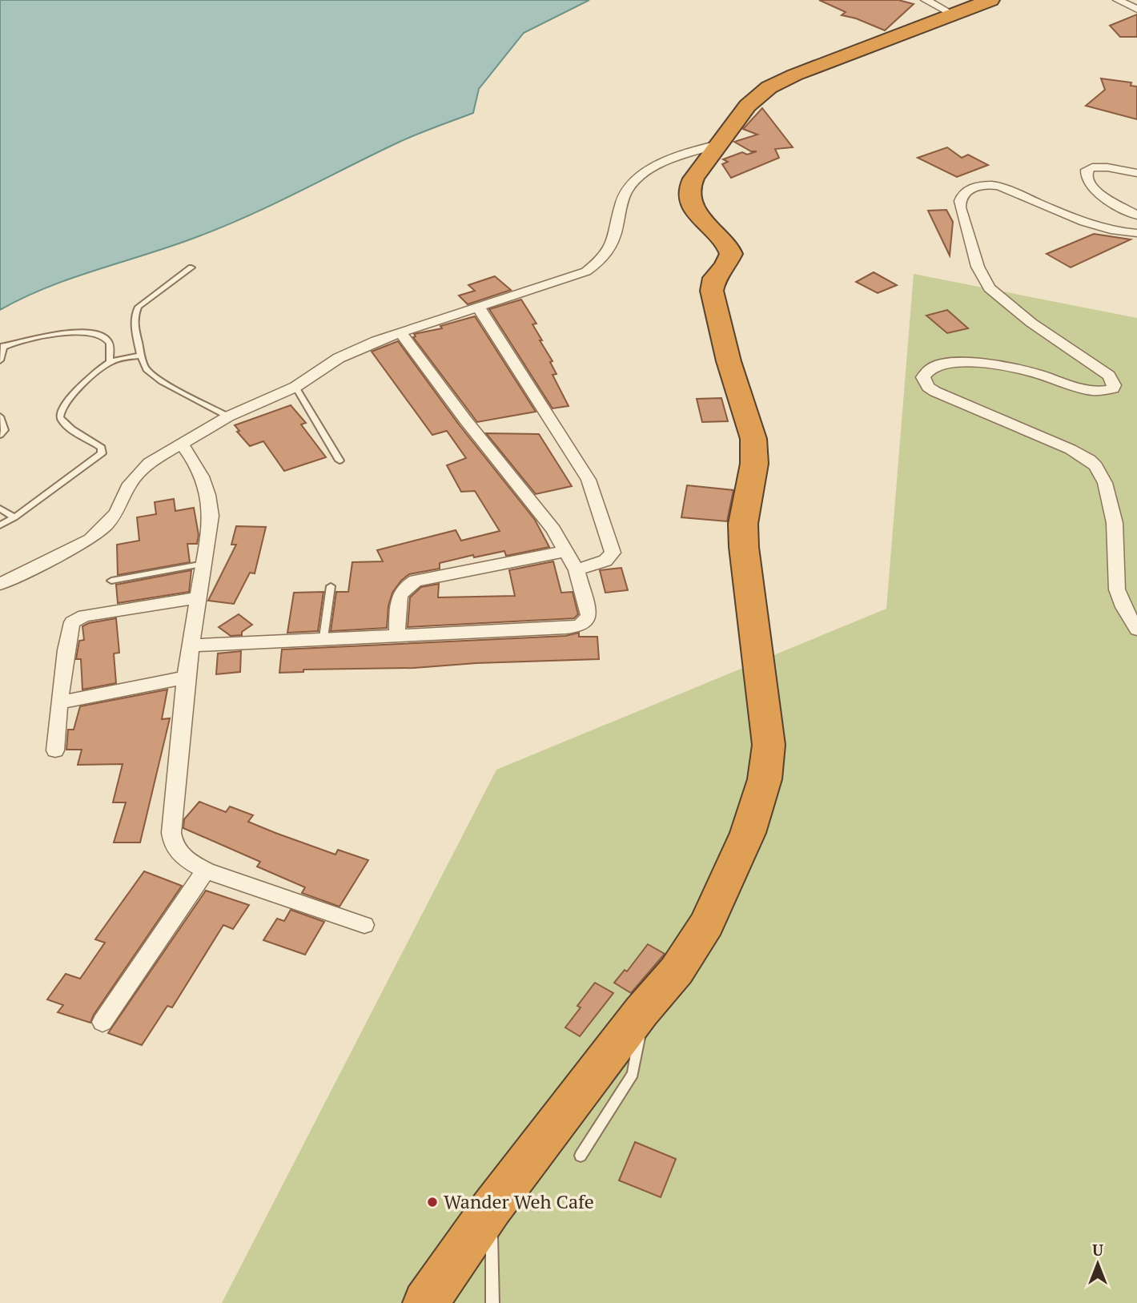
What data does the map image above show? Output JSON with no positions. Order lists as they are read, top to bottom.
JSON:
{
  "places": ["Wander Weh Cafe"],
  "north": "top"
}
